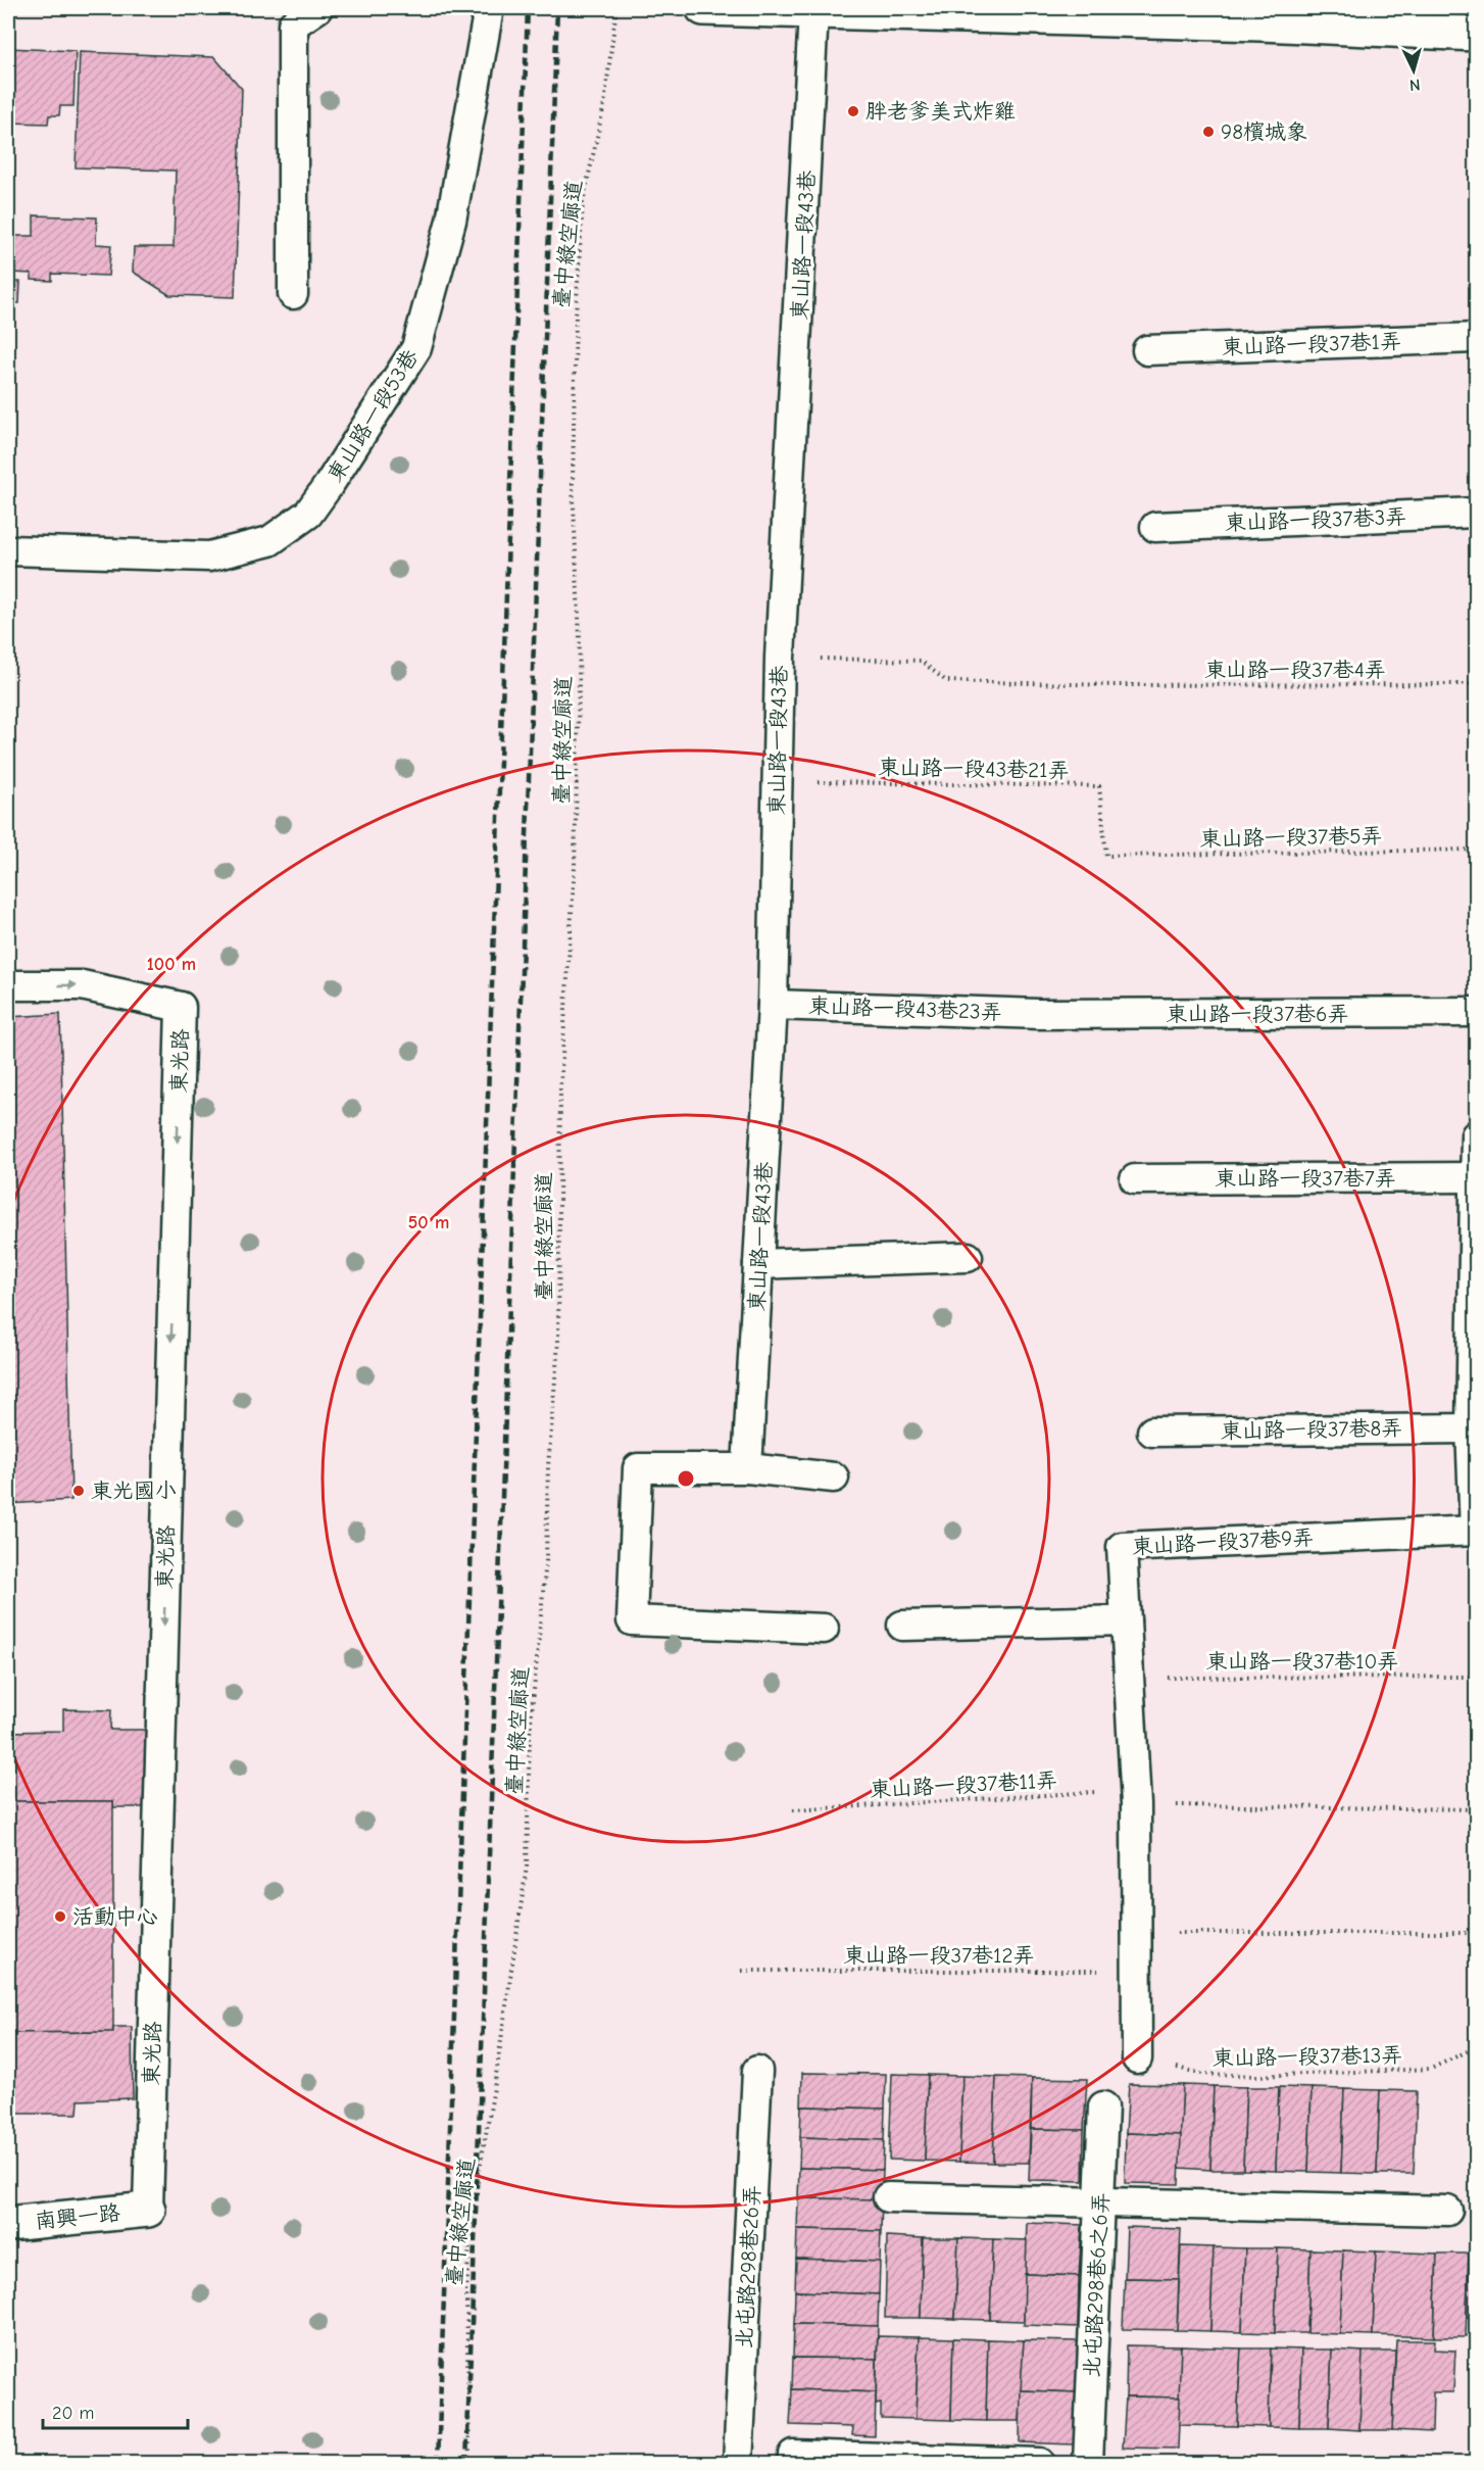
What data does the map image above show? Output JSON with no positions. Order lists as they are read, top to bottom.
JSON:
{
  "streets": {
    "main road": ["南興一路"],
    "lane": [
      "東山路一段43巷",
      "東山路一段37巷1弄",
      "東山路一段53巷",
      "東山路一段37巷3弄",
      "東山路一段43巷23弄",
      "東山路一段37巷6弄",
      "東光路",
      "東山路一段37巷7弄",
      "東山路一段37巷8弄",
      "東山路一段37巷9弄",
      "北屯路298巷26弄",
      "北屯路298巷6之6弄"
    ],
    "path": [
      "臺中綠空廊道",
      "東山路一段37巷4弄",
      "東山路一段43巷21弄",
      "東山路一段37巷5弄",
      "東山路一段37巷10弄",
      "東山路一段37巷11弄",
      "東山路一段37巷12弄",
      "東山路一段37巷13弄"
    ]
  },
  "crossings": [
    ["東山路一段43巷", "東山路一段37巷4弄"],
    ["東山路一段43巷", "東山路一段43巷21弄"],
    ["東山路一段43巷", "東山路一段43巷23弄"],
    ["東山路一段43巷21弄", "東山路一段37巷5弄"],
    ["東山路一段43巷23弄", "東山路一段37巷6弄"],
    ["東光路", "南興一路"]
  ],
  "one_way": ["東光路"],
  "places": [
    "胖老爹美式炸雞",
    "98檳城象",
    "東光國小",
    "活動中心"
  ],
  "scale_bar": "20 m",
  "north": "bottom",
  "rings": ["100 m", "50 m"]
}
